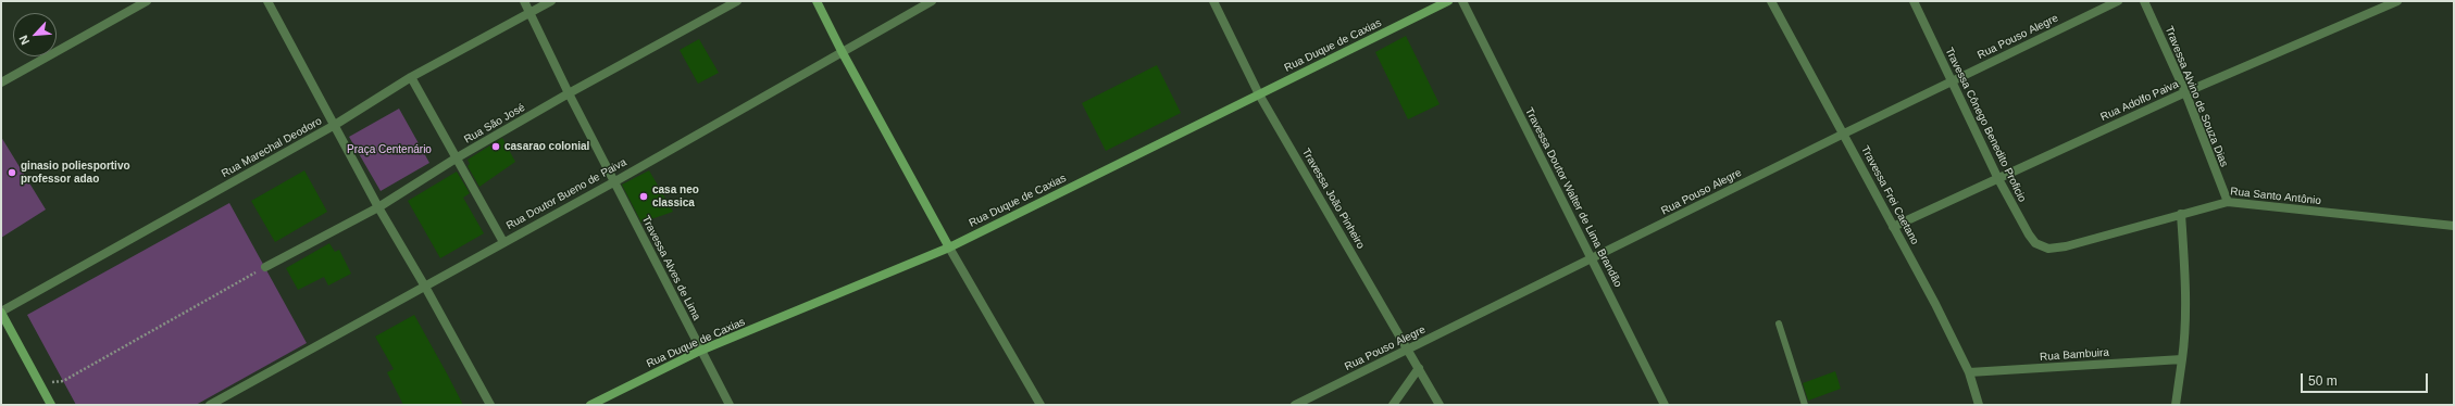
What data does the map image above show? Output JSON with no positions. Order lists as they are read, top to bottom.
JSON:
{
  "streets": {
    "street": [
      "Rua Pouso Alegre",
      "Rua Duque de Caxias",
      "Travessa Alvino de Souza Dias",
      "Rua Adolfo Paiva",
      "Rua São José",
      "Travessa Cônego Benedito Proficio",
      "Rua Marechal Deodoro",
      "Rua Doutor Bueno de Paiva",
      "Travessa Frei Caetano",
      "Rua Santo Antônio",
      "Travessa Doutor Walter de Lima Brandão",
      "Travessa João Pinheiro",
      "Travessa Alves de Lima",
      "Rua Bambuira"
    ]
  },
  "crossings": [
    ["Rua Pouso Alegre", "Travessa Cônego Benedito Proficio"],
    ["Rua Pouso Alegre", "Travessa Frei Caetano"],
    ["Rua Pouso Alegre", "Travessa Doutor Walter de Lima Brandão"],
    ["Rua Pouso Alegre", "Travessa João Pinheiro"],
    ["Rua Duque de Caxias", "Travessa João Pinheiro"],
    ["Rua Duque de Caxias", "Travessa Alves de Lima"],
    ["Travessa Alvino de Souza Dias", "Rua Adolfo Paiva"],
    ["Travessa Alvino de Souza Dias", "Rua Santo Antônio"],
    ["Rua Adolfo Paiva", "Travessa Cônego Benedito Proficio"],
    ["Rua Adolfo Paiva", "Travessa Frei Caetano"],
    ["Rua São José", "Travessa Alves de Lima"],
    ["Travessa Cônego Benedito Proficio", "Rua Santo Antônio"],
    ["Rua Marechal Deodoro", "Travessa Alves de Lima"],
    ["Rua Doutor Bueno de Paiva", "Travessa Alves de Lima"],
    ["Travessa Frei Caetano", "Rua Bambuira"]
  ],
  "parks": ["Praça Centenário"],
  "places": ["casarao colonial", "ginasio poliesportivo professor adao", "casa neo classica"],
  "scale_bar": "50 m",
  "north": "bottom left"
}
